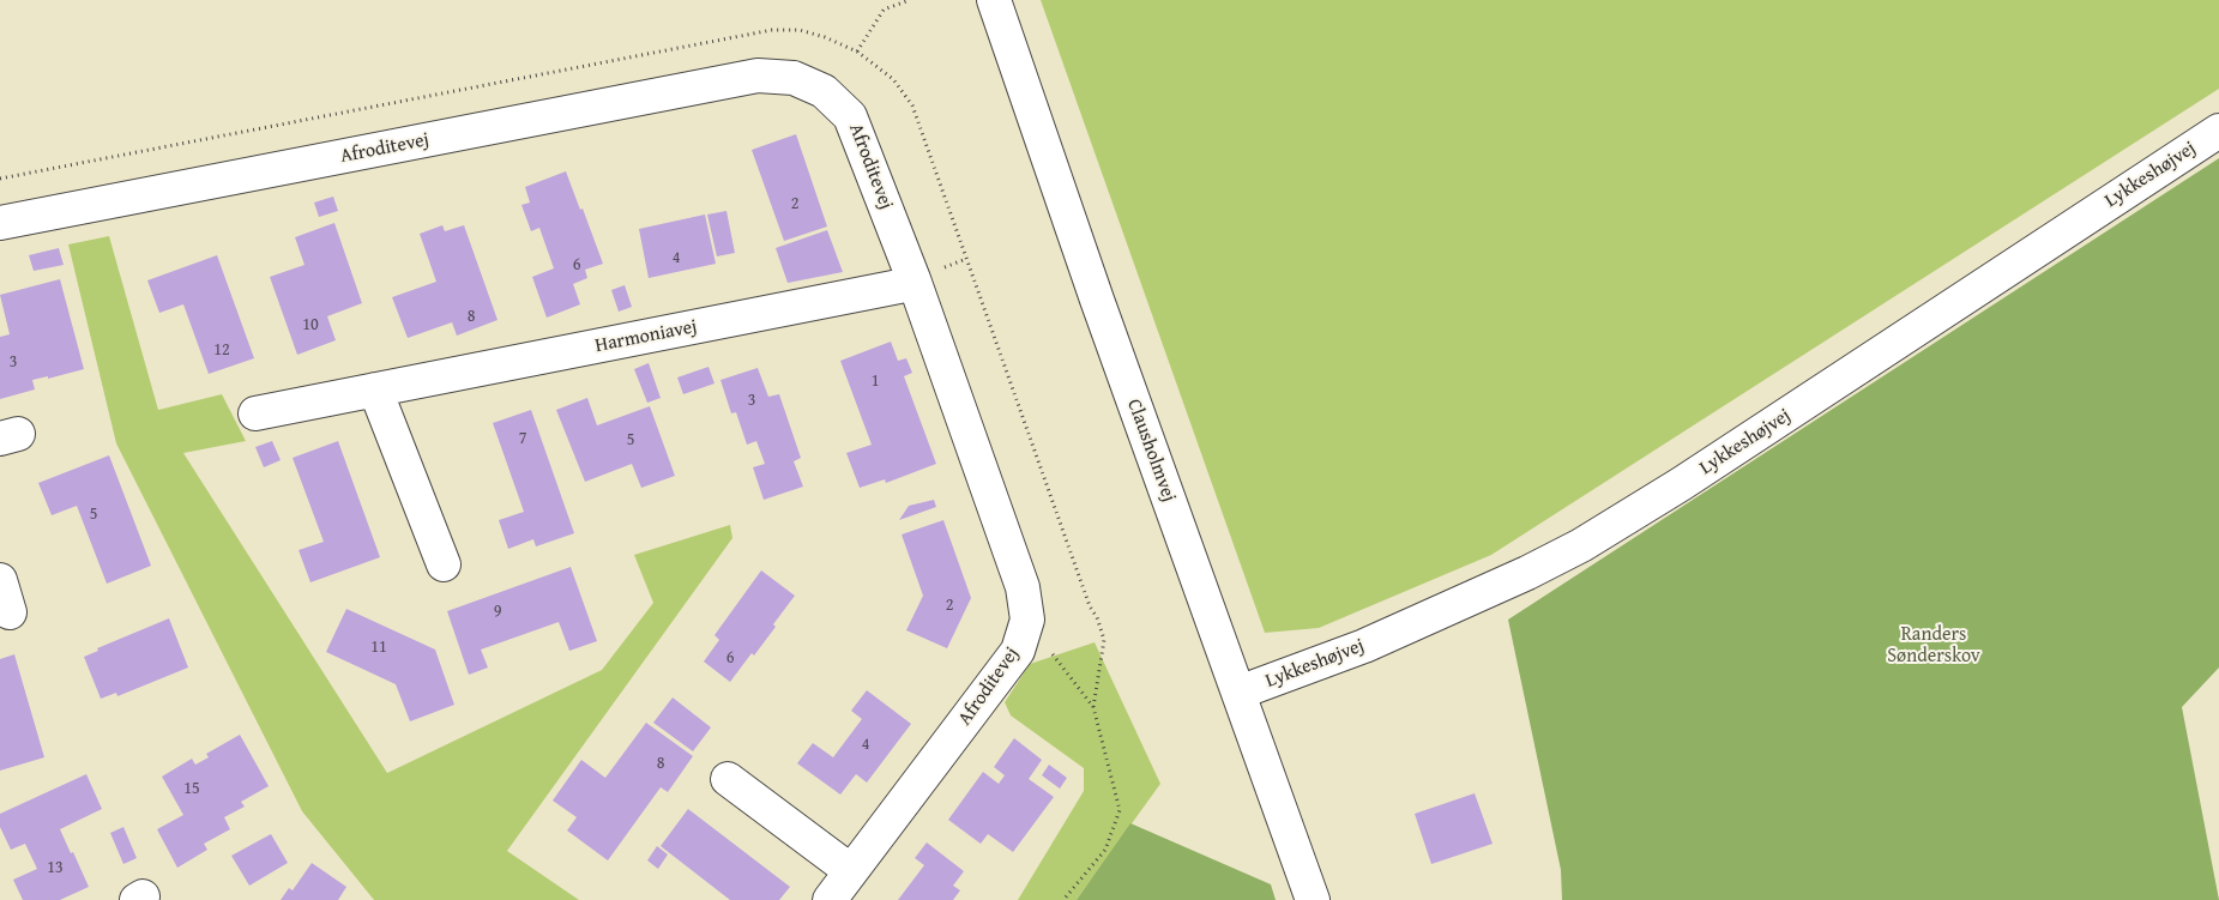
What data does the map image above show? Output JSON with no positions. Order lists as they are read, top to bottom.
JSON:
{
  "streets": {
    "street": [
      "Afroditevej",
      "Lykkeshøjvej",
      "Harmoniavej",
      "Clausholmvej"
    ]
  },
  "crossings": [
    ["Afroditevej", "Harmoniavej"],
    ["Lykkeshøjvej", "Clausholmvej"]
  ],
  "parks": ["Randers Sønderskov"],
  "house_numbers": [
    "2",
    "4",
    "6",
    "8",
    "10",
    "12",
    "3",
    "1",
    "3",
    "7",
    "5",
    "5",
    "2",
    "9",
    "11",
    "6",
    "4",
    "8",
    "15",
    "13"
  ]
}
